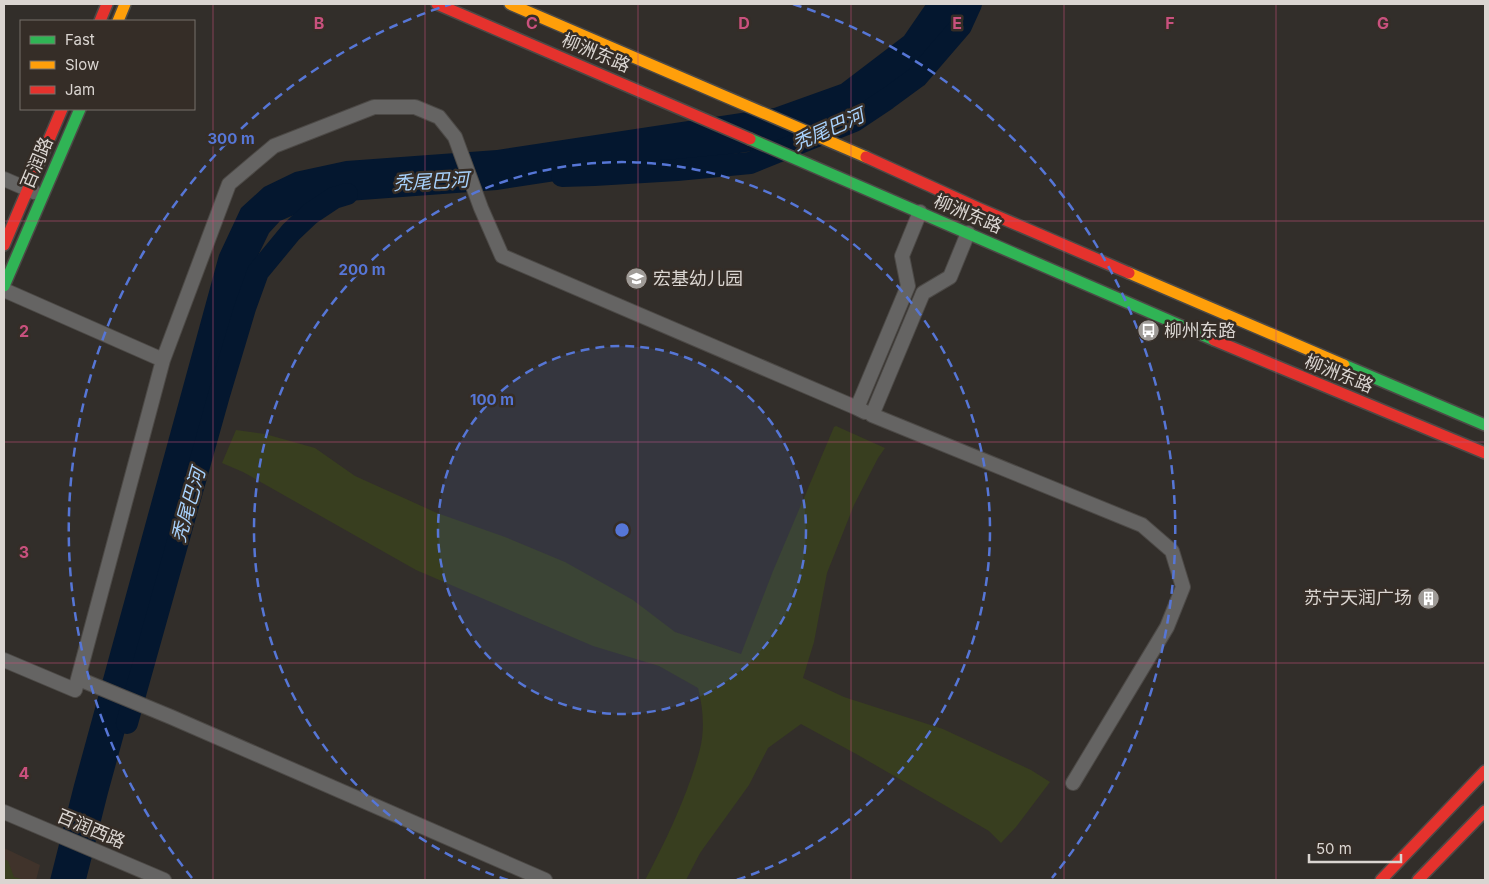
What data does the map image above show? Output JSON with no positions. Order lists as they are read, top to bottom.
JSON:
{
  "streets": {
    "main road": ["柳洲东路", "百润路"],
    "street": ["百润西路"]
  },
  "water": ["秃尾巴河"],
  "places": {
    "school or university": ["宏基幼儿园"],
    "bus stop": ["柳州东路"],
    "building": ["苏宁天润广场"]
  },
  "legend": ["Fast", "Slow", "Jam"],
  "scale_bar": "50 m",
  "grid": {
    "columns": [
      "B",
      "C",
      "D",
      "E",
      "F",
      "G"
    ],
    "rows": ["2", "3", "4"]
  },
  "rings": ["300 m", "200 m", "100 m"]
}
